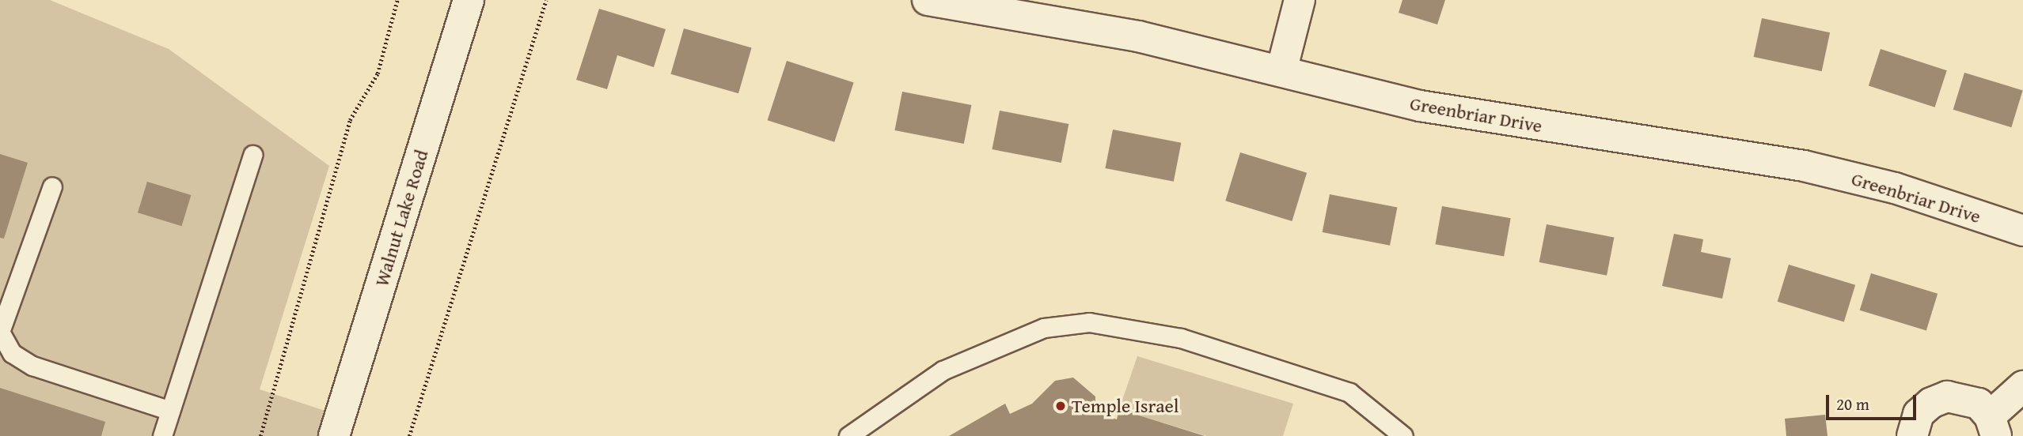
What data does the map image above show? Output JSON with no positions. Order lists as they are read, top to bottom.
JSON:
{
  "streets": {
    "street": ["Greenbriar Drive", "Walnut Lake Road"]
  },
  "places": ["Temple Israel"],
  "scale_bar": "20 m"
}
